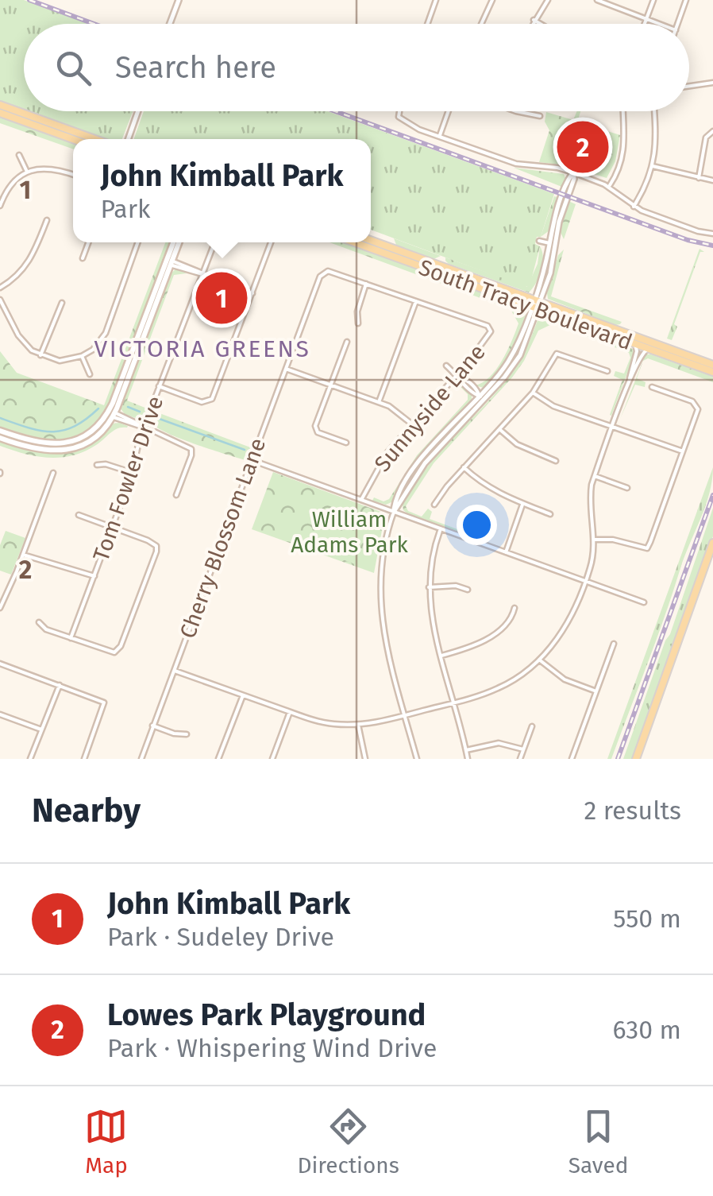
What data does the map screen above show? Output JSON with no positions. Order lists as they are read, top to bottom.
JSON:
{
  "streets": {
    "main road": ["South Tracy Boulevard"],
    "street": ["Sunnyside Lane", "Tom Fowler Drive", "Cherry Blossom Lane"]
  },
  "crossings": [
    ["Sunnyside Lane", "Cherry Blossom Lane"]
  ],
  "districts": ["VICTORIA GREENS"],
  "parks": ["William Adams Park"],
  "page": {
    "search": "Search here",
    "pins": ["2", "1"],
    "popup": ["John Kimball Park", "Park"],
    "heading": ["Nearby", "2 results"],
    "list": [
      {
        "mark": "1",
        "name": "John Kimball Park",
        "note": "Park · Sudeley Drive",
        "value": "550 m"
      },
      {
        "mark": "2",
        "name": "Lowes Park Playground",
        "note": "Park · Whispering Wind Drive",
        "value": "630 m"
      }
    ],
    "nav": ["Map", "Directions", "Saved"]
  },
  "grid": {
    "rows": ["1", "2"]
  }
}
